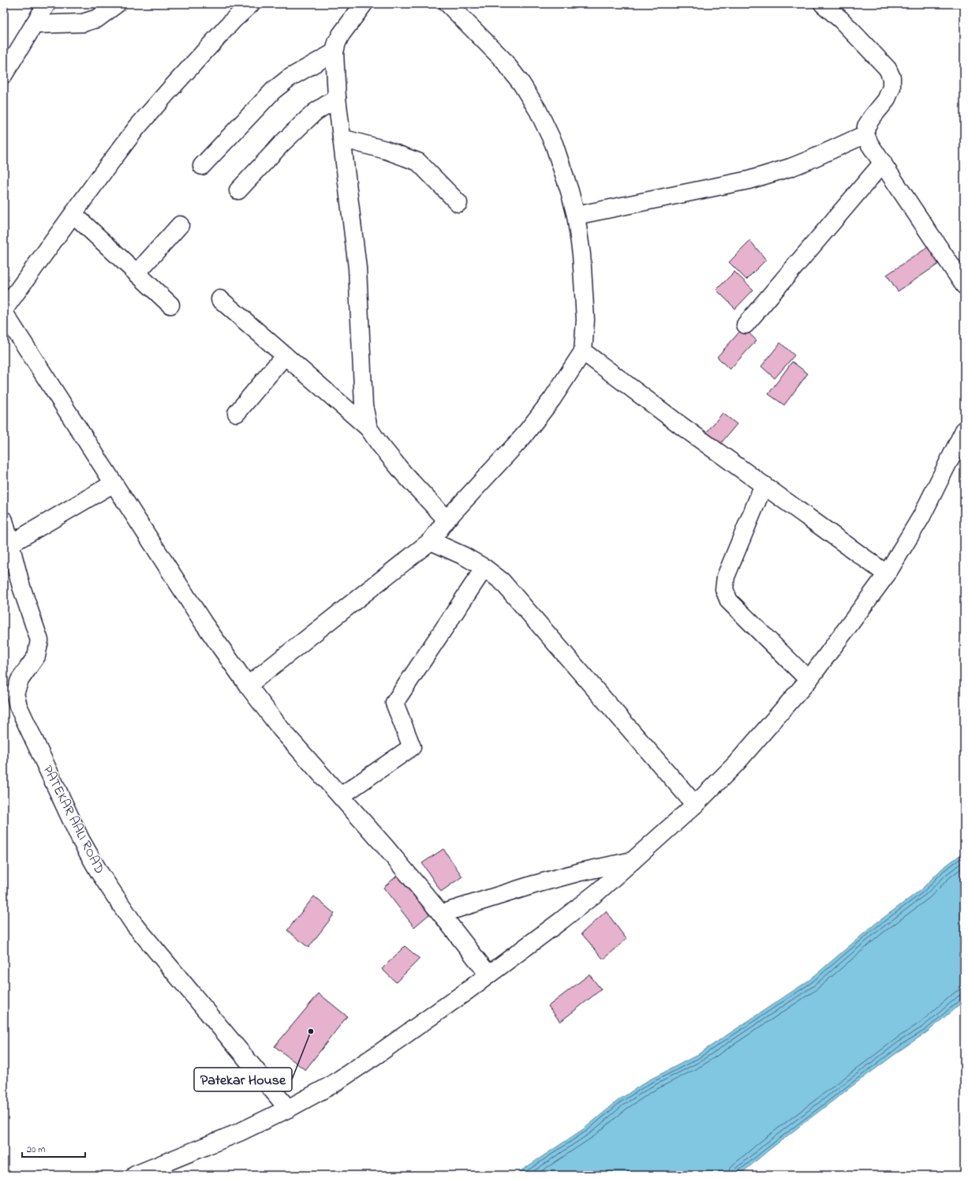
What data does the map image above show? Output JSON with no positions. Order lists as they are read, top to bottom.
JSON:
{
  "streets": {
    "street": ["PATEKAR AALI ROAD"]
  },
  "places": ["Patekar House"],
  "scale_bar": "20 m"
}
